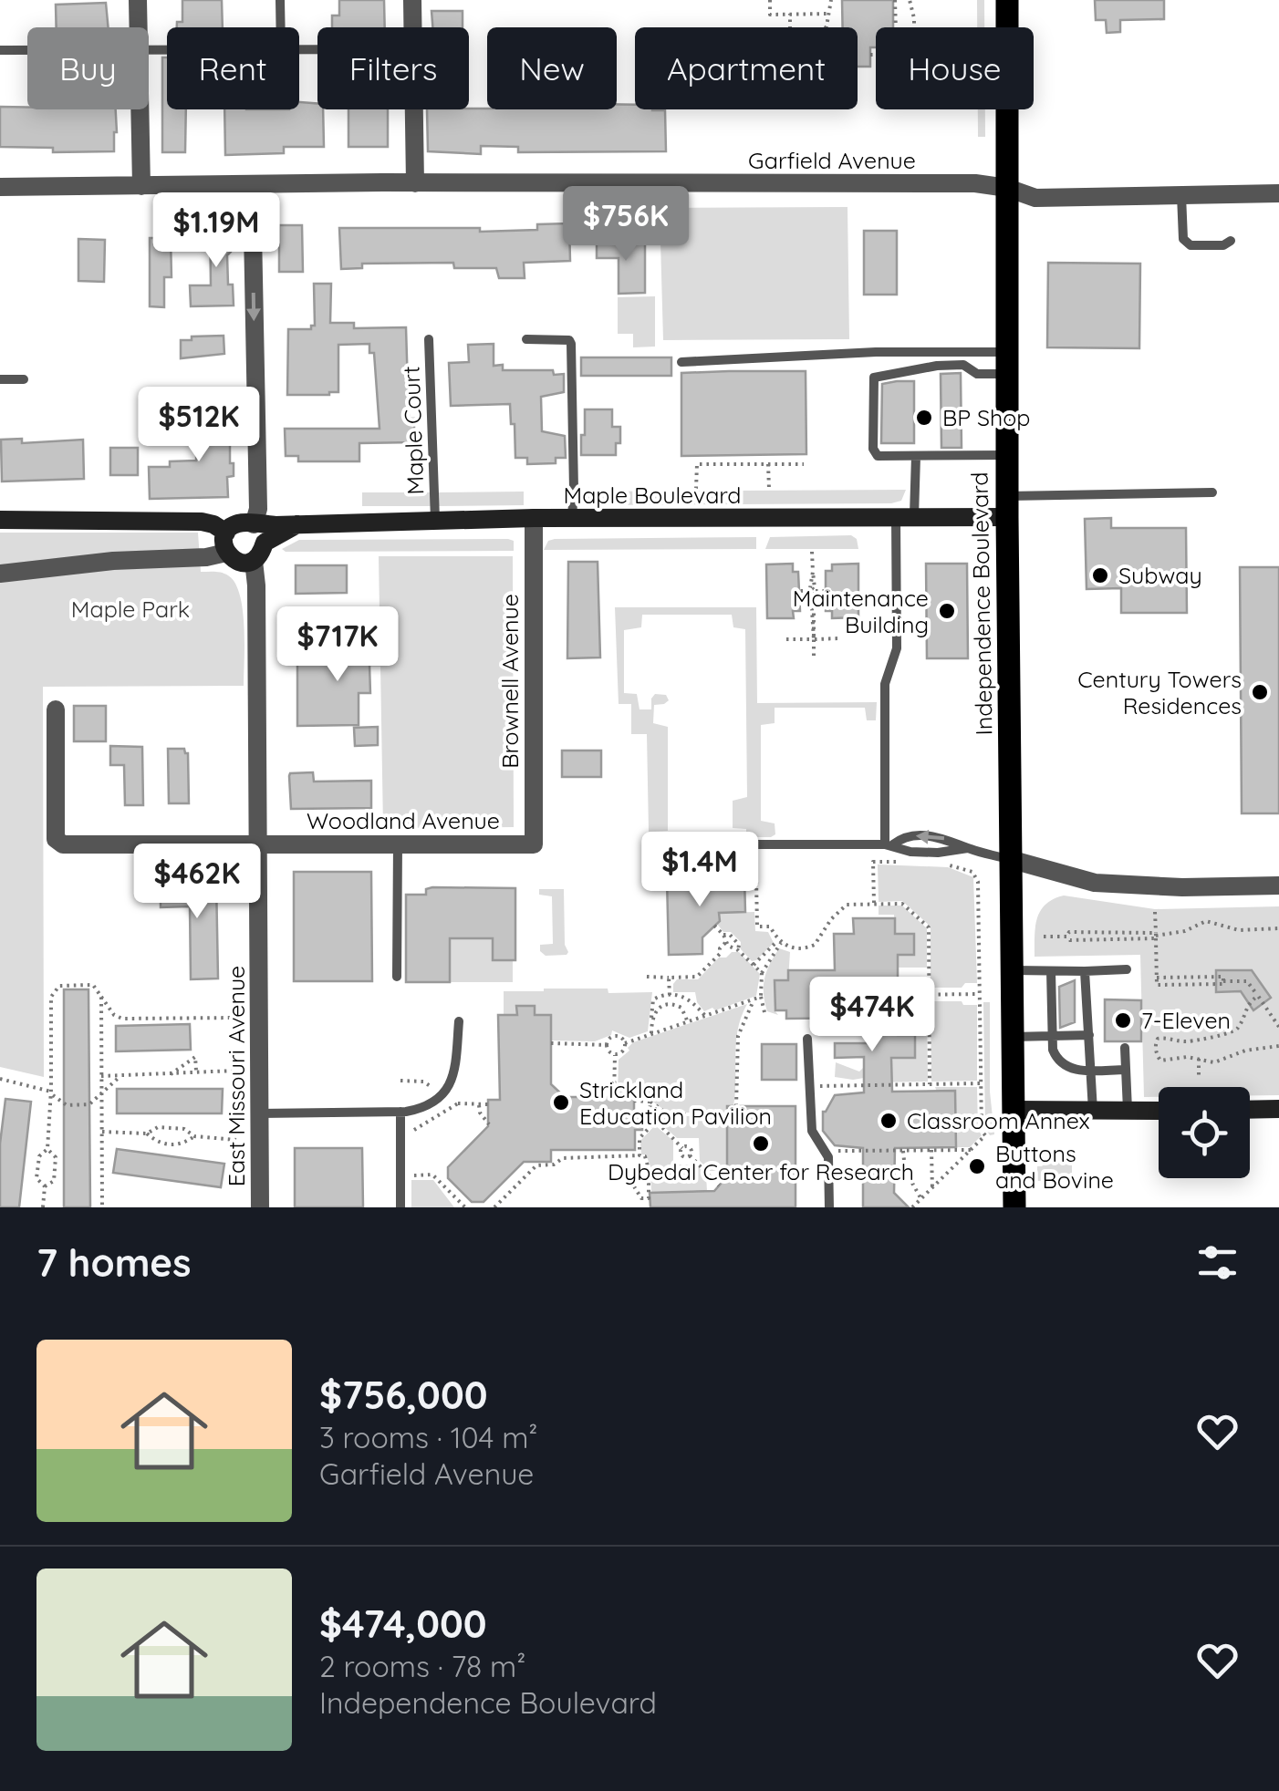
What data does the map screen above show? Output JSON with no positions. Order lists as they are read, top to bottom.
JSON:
{
  "streets": {
    "main road": ["Independence Boulevard"],
    "street": [
      "Garfield Avenue",
      "Maple Boulevard",
      "Brownell Avenue",
      "Woodland Avenue",
      "East Missouri Avenue"
    ],
    "lane": ["Maple Court"]
  },
  "crossings": [
    ["Garfield Avenue", "Independence Boulevard"],
    ["Maple Court", "Maple Boulevard"],
    ["Maple Boulevard", "Independence Boulevard"],
    ["Maple Boulevard", "Brownell Avenue"],
    ["Maple Boulevard", "East Missouri Avenue"],
    ["Brownell Avenue", "Woodland Avenue"],
    ["Woodland Avenue", "East Missouri Avenue"]
  ],
  "parks": ["Maple Park"],
  "places": [
    "BP Shop",
    "Subway",
    "Maintenance Building",
    "Century Towers Residences",
    "7-Eleven",
    "Strickland Education Pavilion",
    "Classroom Annex",
    "Dybedal Center for Research",
    "Buttons and Bovine"
  ],
  "page": {
    "chip": [
      "Buy",
      "Rent",
      "Filters",
      "New",
      "Apartment",
      "House"
    ],
    "price": [
      "$756K",
      "$1.19M",
      "$512K",
      "$717K",
      "$1.4M",
      "$462K",
      "$474K"
    ],
    "heading": "7 homes",
    "list": [
      {
        "name": "$756,000",
        "note": "3 rooms · 104 m² · Garfield Avenue"
      },
      {
        "name": "$474,000",
        "note": "2 rooms · 78 m² · Independence Boulevard"
      }
    ]
  }
}
